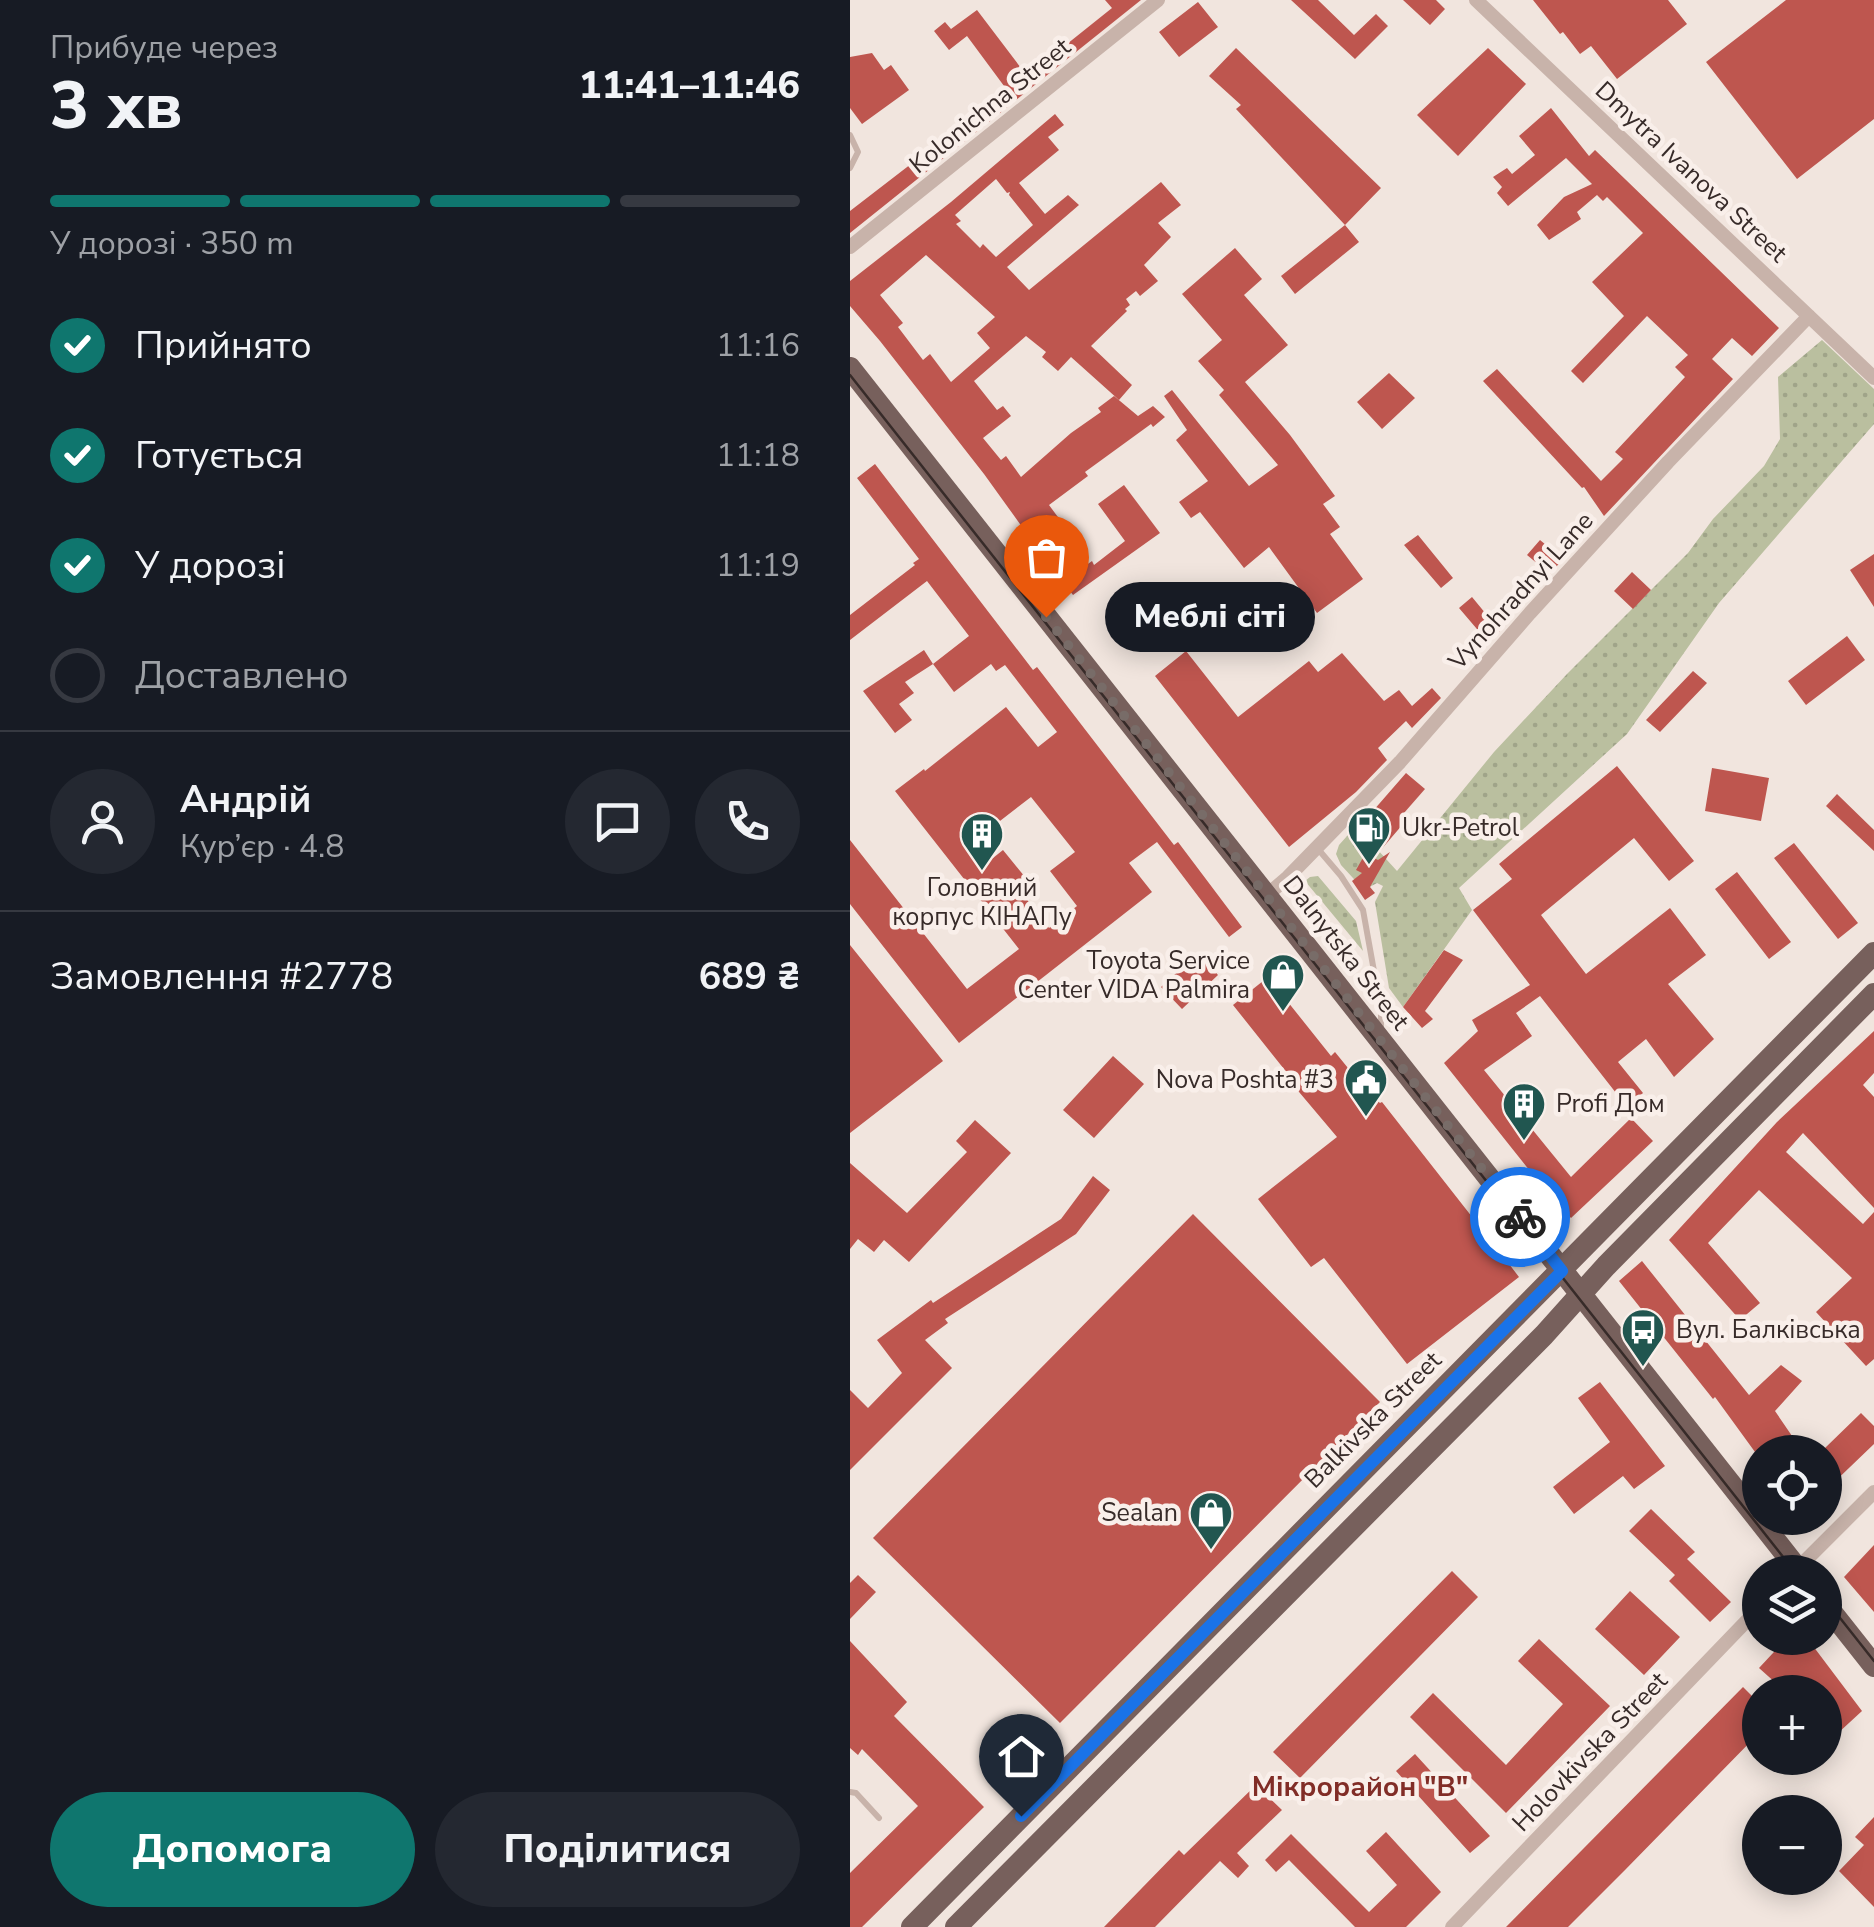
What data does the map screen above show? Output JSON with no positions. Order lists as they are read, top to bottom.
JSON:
{
  "streets": {
    "main road": ["Dalnytska Street", "Balkivska Street"],
    "street": [
      "Kolonichna Street",
      "Dmytra Ivanova Street",
      "Vynohradnyi Lane",
      "Holovkivska Street"
    ]
  },
  "crossings": [
    ["Dmytra Ivanova Street", "Vynohradnyi Lane"],
    ["Vynohradnyi Lane", "Dalnytska Street"],
    ["Dalnytska Street", "Balkivska Street"]
  ],
  "districts": ["Мікрорайон \"В\""],
  "places": {
    "other": ["Меблі сіті"],
    "fuel station": ["Ukr-Petrol"],
    "building": ["Головний корпус КІНАПу", "Profi Дом"],
    "shop": ["Toyota Service Center VIDA Palmira", "Sealan"],
    "public building": ["Nova Poshta #3"],
    "bus stop": ["Вул. Балківська"]
  },
  "page": {
    "heading": ["3 хв", "Прибуде через", "11:41–11:46"],
    "panel": [
      "Андрій",
      "Кур’єр · 4.8",
      "Замовлення #2778",
      "689 ₴"
    ],
    "bar": "У дорозі · 350 m",
    "list": [
      ["Прийнято", "11:16"],
      ["Готується", "11:18"],
      ["У дорозі", "11:19"],
      "Доставлено"
    ],
    "bubble": "Меблі сіті",
    "map_buttons": ["+", "−"],
    "buttons": ["Допомога", "Поділитися"]
  }
}
